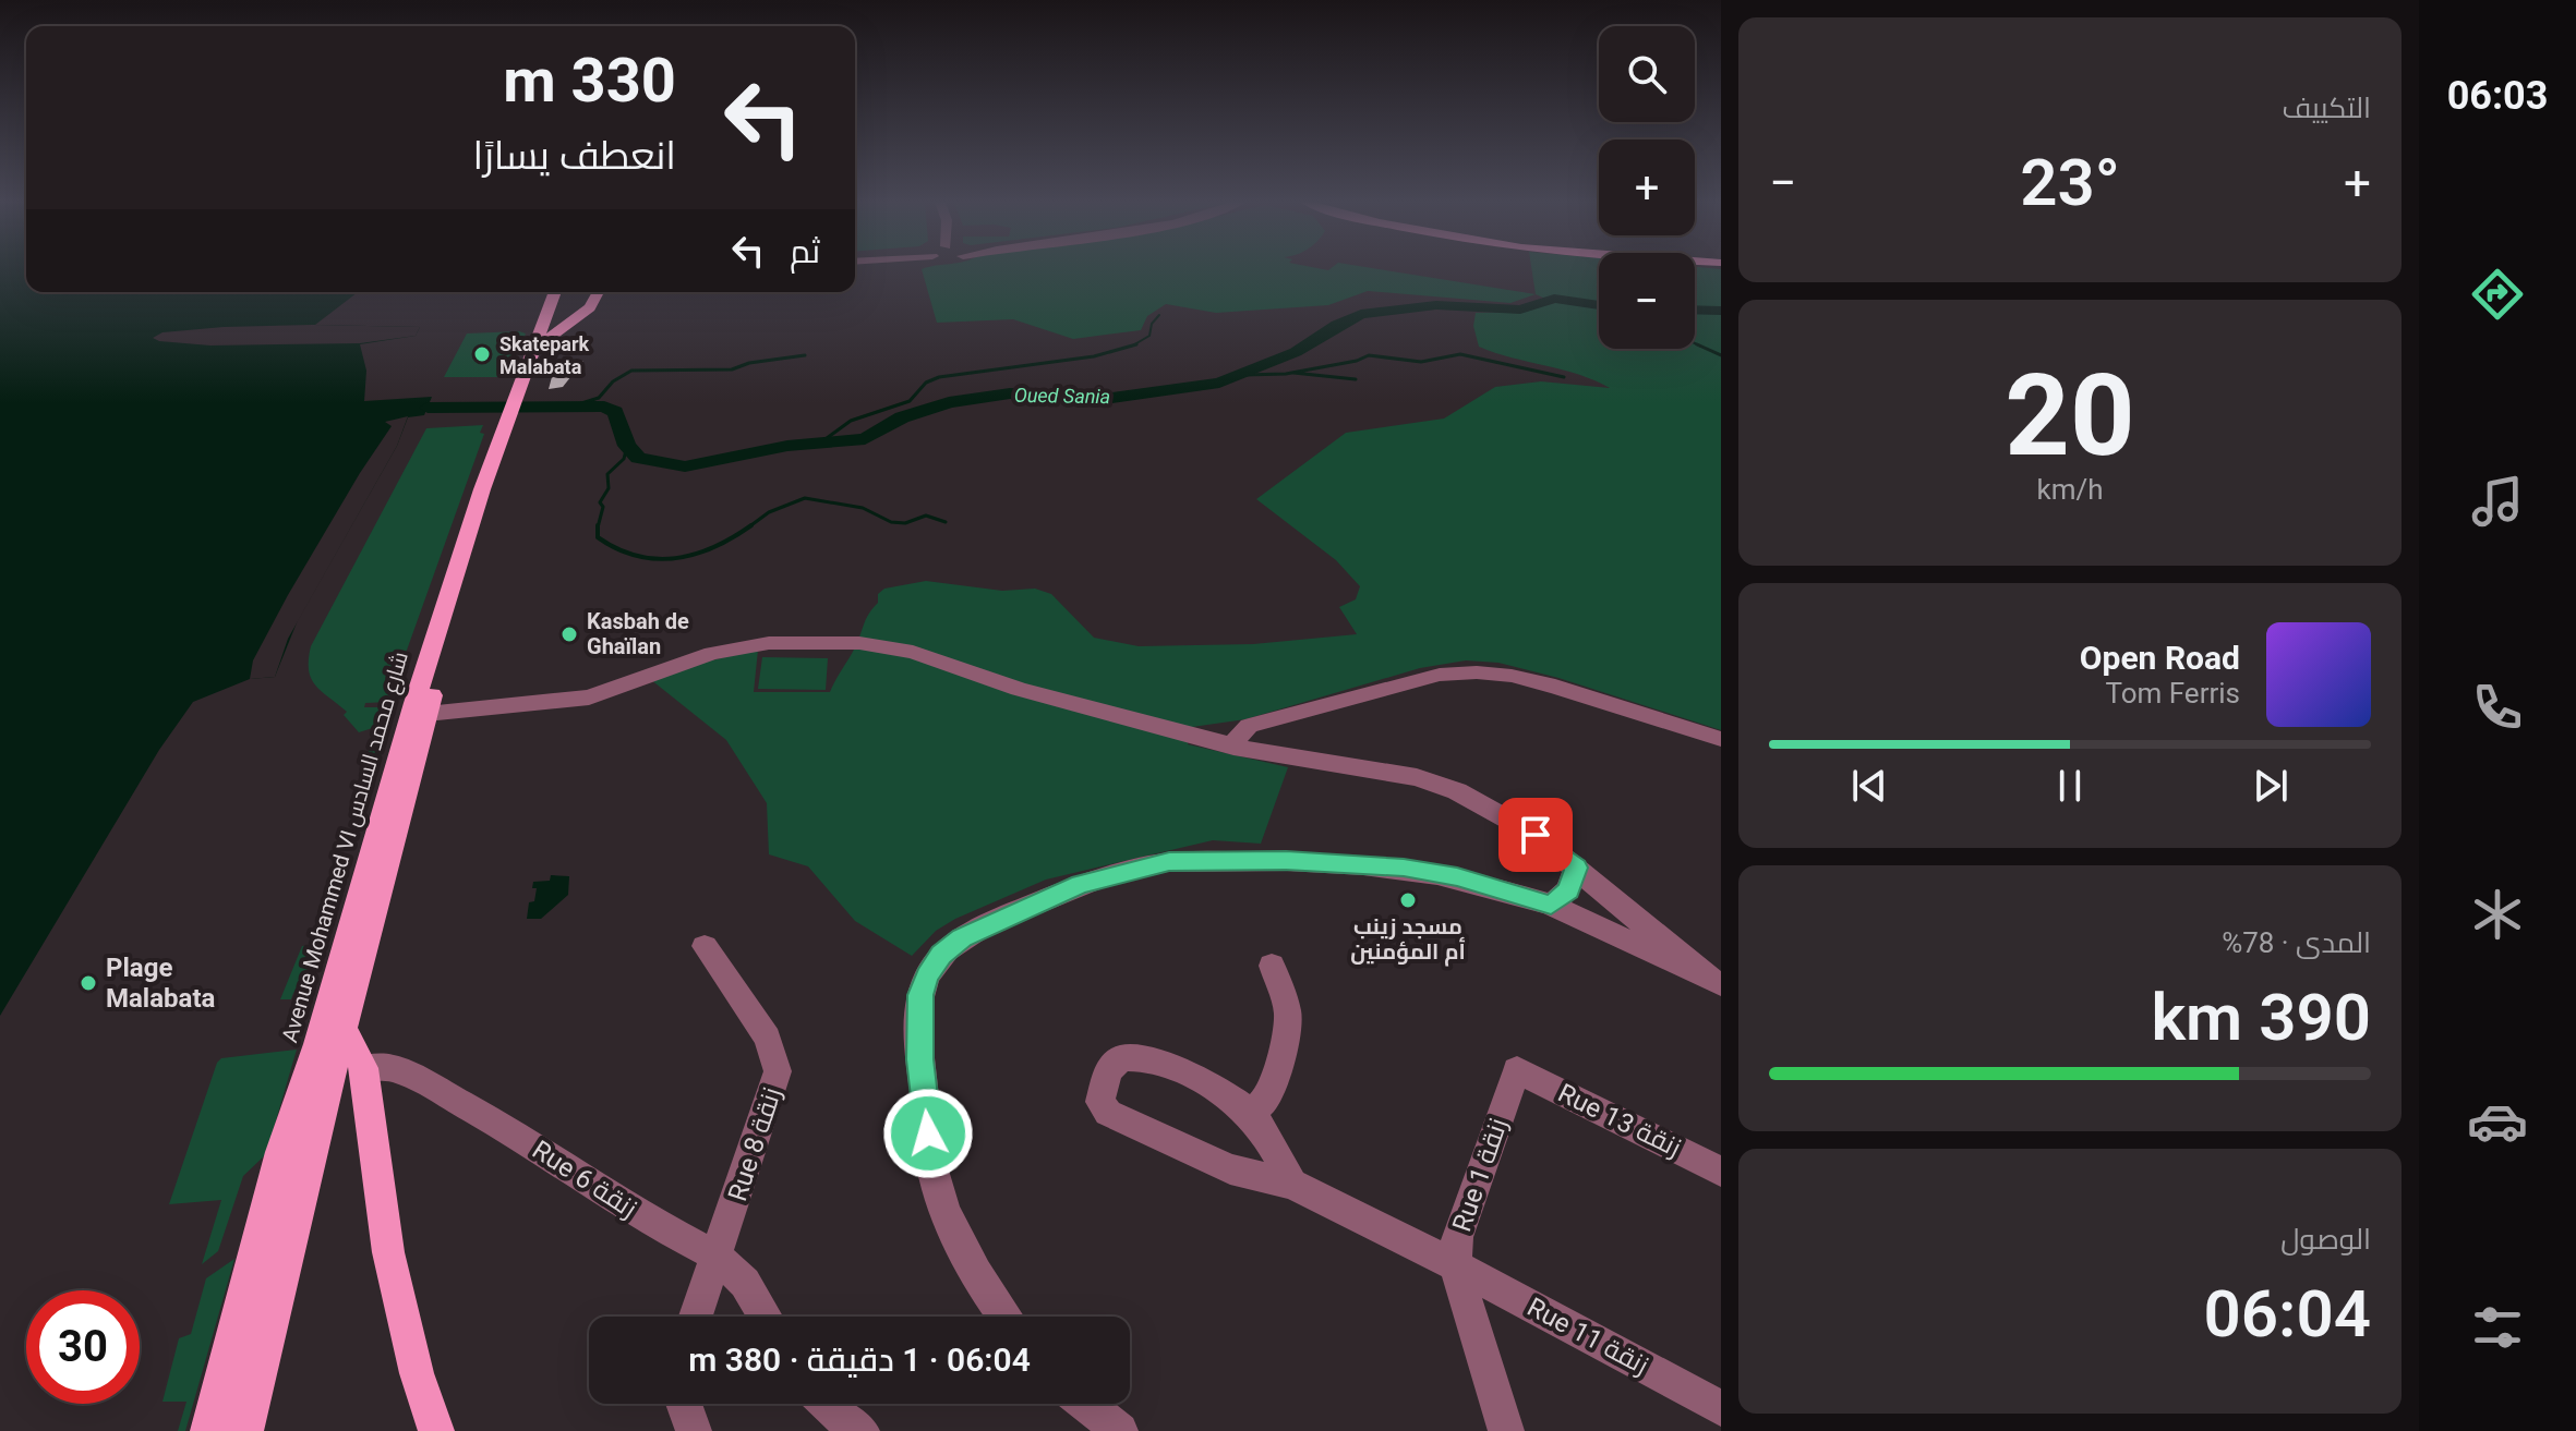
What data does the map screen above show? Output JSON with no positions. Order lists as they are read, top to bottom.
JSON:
{
  "streets": {
    "main road": ["Avenue Mohammed VI شارع محمد السادس"],
    "street": [
      "Rue 13 زنقة",
      "Rue 8 زنقة",
      "Rue 1 زنقة",
      "Rue 6 زنقة",
      "Rue 11 زنقة"
    ]
  },
  "crossings": [
    ["Rue 13 زنقة", "Rue 1 زنقة"],
    ["Rue 8 زنقة", "Rue 6 زنقة"],
    ["Rue 1 زنقة", "Rue 11 زنقة"]
  ],
  "water": ["Oued Sania"],
  "places": [
    "Skatepark Malabata",
    "Kasbah de Ghaïlan",
    "مسجد زينب أم المؤمنين",
    "Plage Malabata"
  ],
  "page": {
    "tabs": "06:03",
    "tile": [
      "التكييف",
      ["20", "km/h"],
      ["المدى · 78%", "390 km"],
      ["الوصول", "06:04"]
    ],
    "map_buttons": ["+", "−"],
    "turn": ["330 m", "انعطف يسارًا"],
    "heat": ["−", "23°", "+"],
    "then": "ثم",
    "song": ["Open Road", "Tom Ferris"],
    "limit": "30",
    "trip": "06:04 · 1 دقيقة · 380 m"
  }
}
